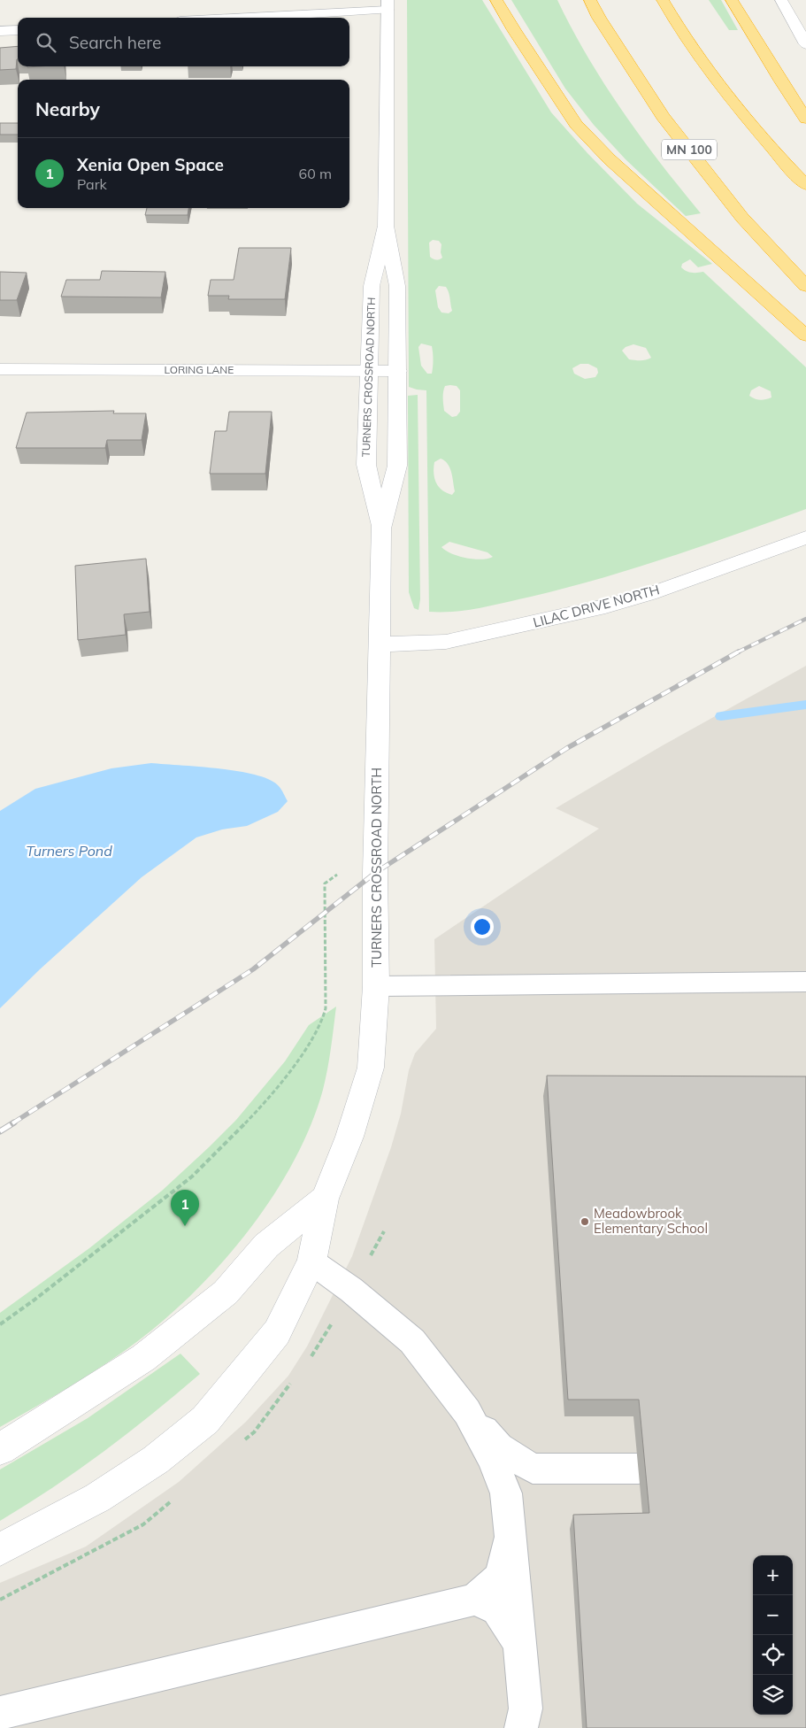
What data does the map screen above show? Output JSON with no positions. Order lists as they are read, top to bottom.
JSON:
{
  "streets": {
    "highway": ["MN 100"],
    "street": ["LORING LANE", "TURNERS CROSSROAD NORTH", "LILAC DRIVE NORTH"]
  },
  "crossings": [
    ["LORING LANE", "TURNERS CROSSROAD NORTH"],
    ["TURNERS CROSSROAD NORTH", "LILAC DRIVE NORTH"]
  ],
  "water": ["Turners Pond"],
  "places": ["Meadowbrook Elementary School"],
  "page": {
    "search": "Search here",
    "heading": "Nearby",
    "list": [
      {
        "mark": "1",
        "name": "Xenia Open Space",
        "note": "Park",
        "value": "60 m"
      }
    ],
    "pins": "1",
    "map_buttons": ["+", "−"]
  }
}
